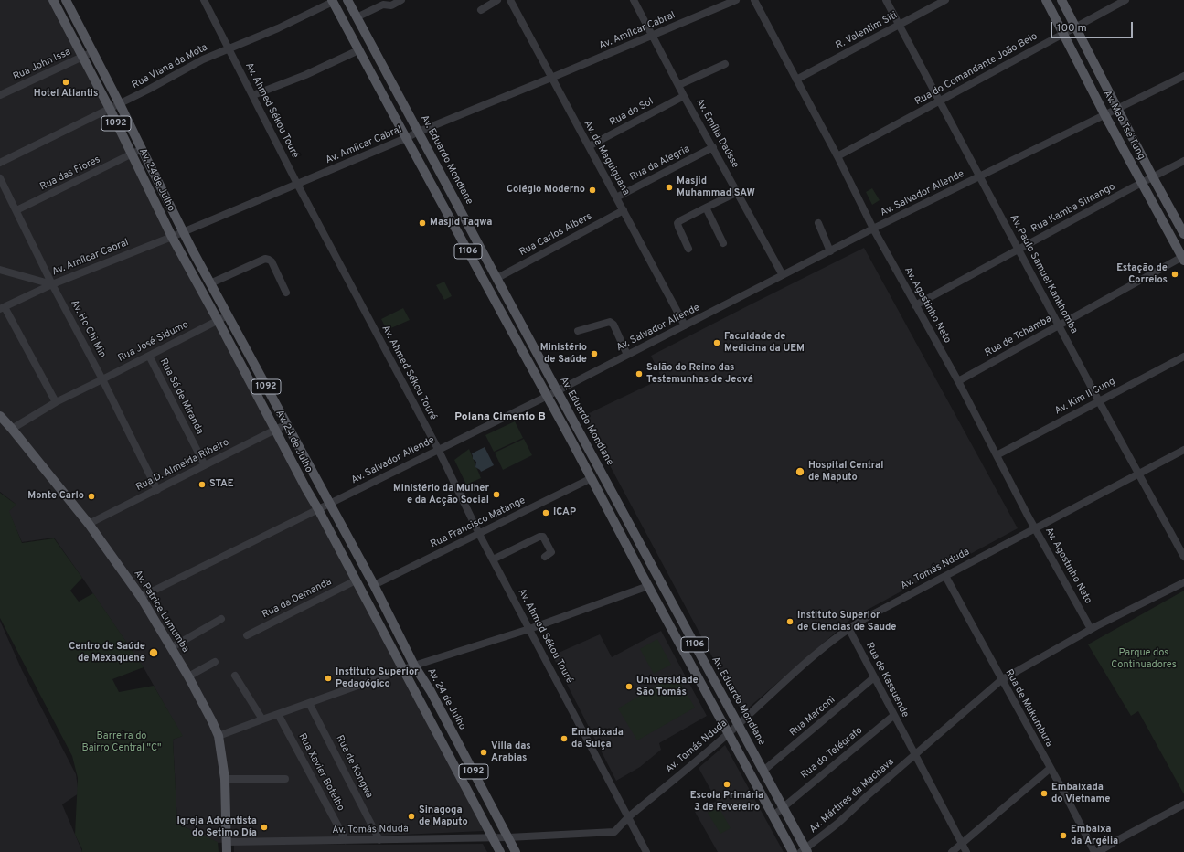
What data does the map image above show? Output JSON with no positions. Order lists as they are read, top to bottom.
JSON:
{
  "streets": {
    "main road": [
      "1092",
      "Av. Mao Tsé Tung",
      "Av. Eduardo Mondlane",
      "Av. 24 de Julho",
      "1106",
      "Av. Patrice Lumumba"
    ],
    "street": [
      "Av. Amílcar Cabral",
      "R. Valentim Siti",
      "Rua John Issa",
      "Rua Viana da Mota",
      "Rua do Comandante João Belo",
      "Av. Ahmed Sékou Touré",
      "Rua do Sol",
      "Av. Emília Daússe",
      "Av. da Maguiguana",
      "Rua da Alegria",
      "Rua das Flores",
      "Av. Salvador Allende",
      "Rua Kamba Simango",
      "Rua Carlos Albers",
      "Av. Paulo Samuel Kankhomba",
      "Av. Agostinho Neto",
      "Av. Ho Chi Min",
      "Rua de Tchamba",
      "Rua José Sidumo",
      "Rua Sá de Miranda",
      "Av. Kim II Sung",
      "Rua D. Almeida Ribeiro",
      "Rua Francisco Matange",
      "Av. Tomás Nduda",
      "Rua da Demanda",
      "Rua de Kassuende",
      "Rua de Mukumbura",
      "Rua Marconi",
      "Rua do Telégrafo",
      "Rua de Kongwa",
      "Rua Xavier Botelho",
      "Av. Mártires da Machava"
    ]
  },
  "crossings": [
    ["Av. Amílcar Cabral", "Av. Ahmed Sékou Touré"],
    ["Av. Amílcar Cabral", "Av. Emília Daússe"],
    ["Av. Amílcar Cabral", "Av. da Maguiguana"],
    ["Av. Amílcar Cabral", "Av. Eduardo Mondlane"],
    ["Av. Amílcar Cabral", "Av. 24 de Julho"],
    ["Av. Amílcar Cabral", "1106"],
    ["Av. Amílcar Cabral", "Av. Ho Chi Min"],
    ["R. Valentim Siti", "Av. Paulo Samuel Kankhomba"],
    ["R. Valentim Siti", "Av. Agostinho Neto"],
    ["Rua John Issa", "Av. 24 de Julho"],
    ["Rua Viana da Mota", "Av. Ahmed Sékou Touré"],
    ["Rua Viana da Mota", "Av. 24 de Julho"],
    ["Rua Viana da Mota", "1106"],
    ["Rua do Comandante João Belo", "Av. Mao Tsé Tung"],
    ["Rua do Comandante João Belo", "Av. Paulo Samuel Kankhomba"],
    ["Rua do Comandante João Belo", "Av. Agostinho Neto"],
    ["Av. Ahmed Sékou Touré", "Av. Salvador Allende"],
    ["Av. Ahmed Sékou Touré", "Rua Francisco Matange"],
    ["Av. Ahmed Sékou Touré", "Av. Tomás Nduda"],
    ["Rua do Sol", "Av. Emília Daússe"],
    ["Rua do Sol", "Av. da Maguiguana"],
    ["Av. Mao Tsé Tung", "Av. Salvador Allende"],
    ["Av. Mao Tsé Tung", "Rua Kamba Simango"],
    ["Av. Mao Tsé Tung", "Rua de Tchamba"],
    ["Av. Emília Daússe", "Rua da Alegria"],
    ["Av. Emília Daússe", "Av. Salvador Allende"],
    ["Av. da Maguiguana", "Rua da Alegria"],
    ["Av. da Maguiguana", "Av. Salvador Allende"],
    ["Av. da Maguiguana", "Rua Carlos Albers"],
    ["Av. Eduardo Mondlane", "Av. Salvador Allende"],
    ["Av. Eduardo Mondlane", "Rua Carlos Albers"],
    ["Av. Eduardo Mondlane", "Av. Tomás Nduda"],
    ["Av. Eduardo Mondlane", "Rua Marconi"],
    ["Av. Eduardo Mondlane", "Rua do Telégrafo"],
    ["Av. Eduardo Mondlane", "Av. Mártires da Machava"],
    ["Rua das Flores", "Av. 24 de Julho"],
    ["Rua das Flores", "Av. Ho Chi Min"],
    ["Av. 24 de Julho", "Av. Salvador Allende"],
    ["Av. 24 de Julho", "Rua José Sidumo"],
    ["Av. 24 de Julho", "Rua D. Almeida Ribeiro"],
    ["Av. 24 de Julho", "Rua Francisco Matange"],
    ["Av. 24 de Julho", "Av. Tomás Nduda"],
    ["Av. 24 de Julho", "Rua da Demanda"],
    ["Av. Salvador Allende", "1106"],
    ["Av. Salvador Allende", "Av. Paulo Samuel Kankhomba"],
    ["Av. Salvador Allende", "Av. Agostinho Neto"],
    ["Av. Salvador Allende", "Av. Patrice Lumumba"],
    ["Rua Kamba Simango", "Av. Paulo Samuel Kankhomba"],
    ["Rua Kamba Simango", "Av. Agostinho Neto"],
    ["1106", "Rua Francisco Matange"],
    ["1106", "Av. Tomás Nduda"],
    ["1106", "Rua do Telégrafo"],
    ["Av. Paulo Samuel Kankhomba", "Rua de Tchamba"],
    ["Av. Paulo Samuel Kankhomba", "Av. Kim II Sung"],
    ["Av. Paulo Samuel Kankhomba", "Av. Tomás Nduda"],
    ["Av. Agostinho Neto", "Rua de Tchamba"],
    ["Av. Agostinho Neto", "Av. Kim II Sung"],
    ["Av. Agostinho Neto", "Av. Tomás Nduda"],
    ["Av. Agostinho Neto", "Av. Mártires da Machava"],
    ["Av. Ho Chi Min", "Rua José Sidumo"],
    ["Av. Ho Chi Min", "Rua D. Almeida Ribeiro"],
    ["Rua José Sidumo", "Rua Sá de Miranda"],
    ["Rua José Sidumo", "Av. Patrice Lumumba"],
    ["Rua Sá de Miranda", "Rua D. Almeida Ribeiro"],
    ["Rua D. Almeida Ribeiro", "Av. Patrice Lumumba"],
    ["Av. Tomás Nduda", "Av. Patrice Lumumba"],
    ["Av. Tomás Nduda", "Rua de Kassuende"],
    ["Av. Tomás Nduda", "Rua de Mukumbura"],
    ["Av. Tomás Nduda", "Rua de Kongwa"],
    ["Av. Tomás Nduda", "Rua Xavier Botelho"],
    ["Rua de Kassuende", "Rua Marconi"],
    ["Rua de Kassuende", "Rua do Telégrafo"],
    ["Rua de Kassuende", "Av. Mártires da Machava"],
    ["Rua de Mukumbura", "Av. Mártires da Machava"]
  ],
  "districts": ["Polana Cimento B"],
  "parks": ["Parque dos Continuadores", "Barreira do Bairro Central \"C\""],
  "places": [
    "Hotel Atlantis",
    "Masjid Muhammad SAW",
    "Colégio Moderno",
    "Masjid Taqwa",
    "Estação de Correios",
    "Faculdade de Medicina da UEM",
    "Ministério de Saúde",
    "Salão do Reino das Testemunhas de Jeová",
    "Hospital Central de Maputo",
    "STAE",
    "Ministério da Mulher e da Acção Social",
    "Monte Carlo",
    "ICAP",
    "Instituto Superior de Ciencias de Saude",
    "Centro de Saúde de Mexaquene",
    "Instituto Superior Pedagógico",
    "Universidade São Tomás",
    "Embaixada da Suiça",
    "Villa das Arabias",
    "Escola Primária 3 de Fevereiro",
    "Embaixada do Vietname",
    "Sinagoga de Maputo",
    "Igreja Adventista do Setimo Día",
    "Embaixa da Argélia"
  ],
  "scale_bar": "100 m"
}
